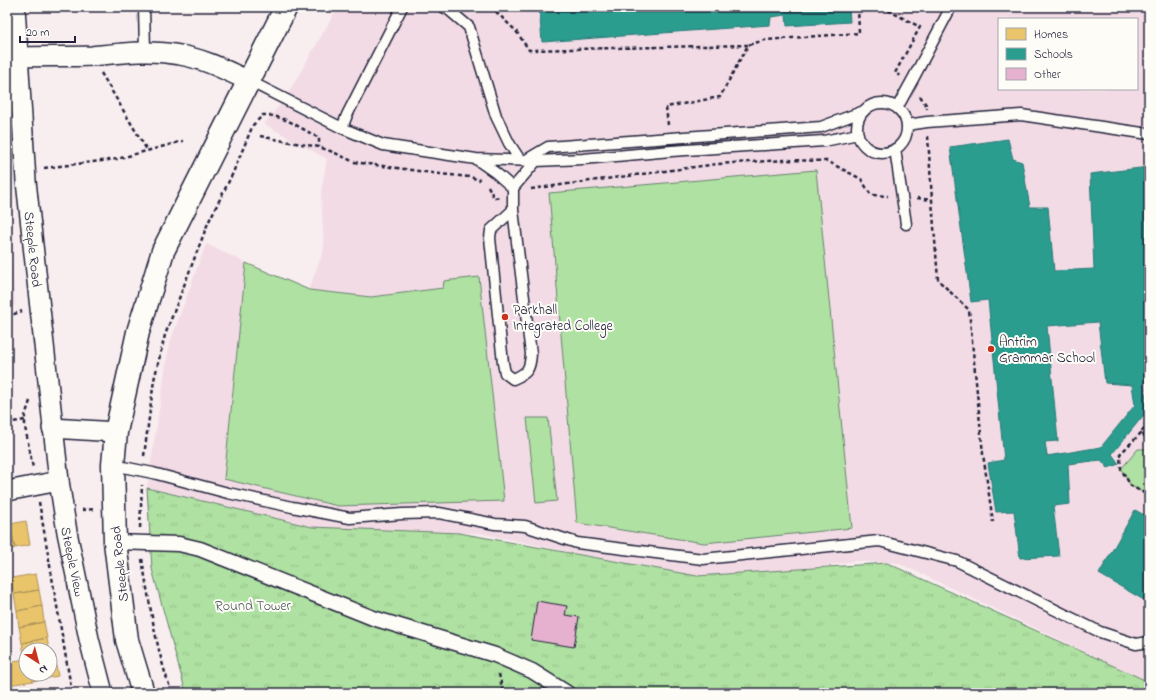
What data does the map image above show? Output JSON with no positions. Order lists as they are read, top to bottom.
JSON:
{
  "streets": {
    "street": ["Steeple Road", "Steeple View"]
  },
  "crossings": [
    ["Steeple Road", "Steeple View"]
  ],
  "parks": ["Round Tower"],
  "places": ["Parkhall Integrated College", "Antrim Grammar School"],
  "legend": ["Homes", "Schools", "Other"],
  "scale_bar": "20 m",
  "north": "bottom right"
}
